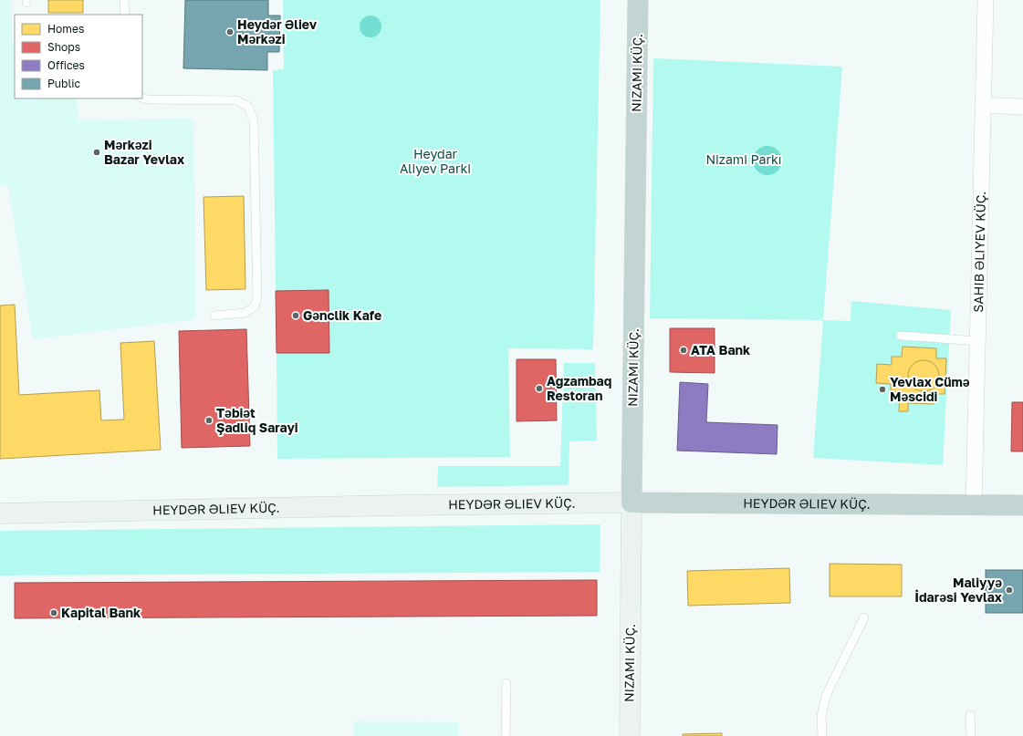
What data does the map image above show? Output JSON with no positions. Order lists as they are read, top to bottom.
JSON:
{
  "streets": {
    "highway": ["NIZAMI KÜÇ.", "HEYDƏR ƏLIEV KÜÇ."],
    "street": ["SAHIB ƏLIYEV KÜÇ."]
  },
  "crossings": [
    ["NIZAMI KÜÇ.", "HEYDƏR ƏLIEV KÜÇ."],
    ["SAHIB ƏLIYEV KÜÇ.", "HEYDƏR ƏLIEV KÜÇ."]
  ],
  "parks": ["Heydar Aliyev Parki", "Nizami Parkı"],
  "places": [
    "Heydər Əliev Mərkəzi",
    "Mərkəzi Bazar Yevlax",
    "Gənclik Kafe",
    "ATA Bank",
    "Ağzambaq Restoran",
    "Yevlax Cümə Məscidi",
    "Təbiət Şadliq Sarayi",
    "Maliyyə İdarəsi Yevlax",
    "Kapital Bank"
  ],
  "legend": [
    "Homes",
    "Shops",
    "Offices",
    "Public"
  ]
}
